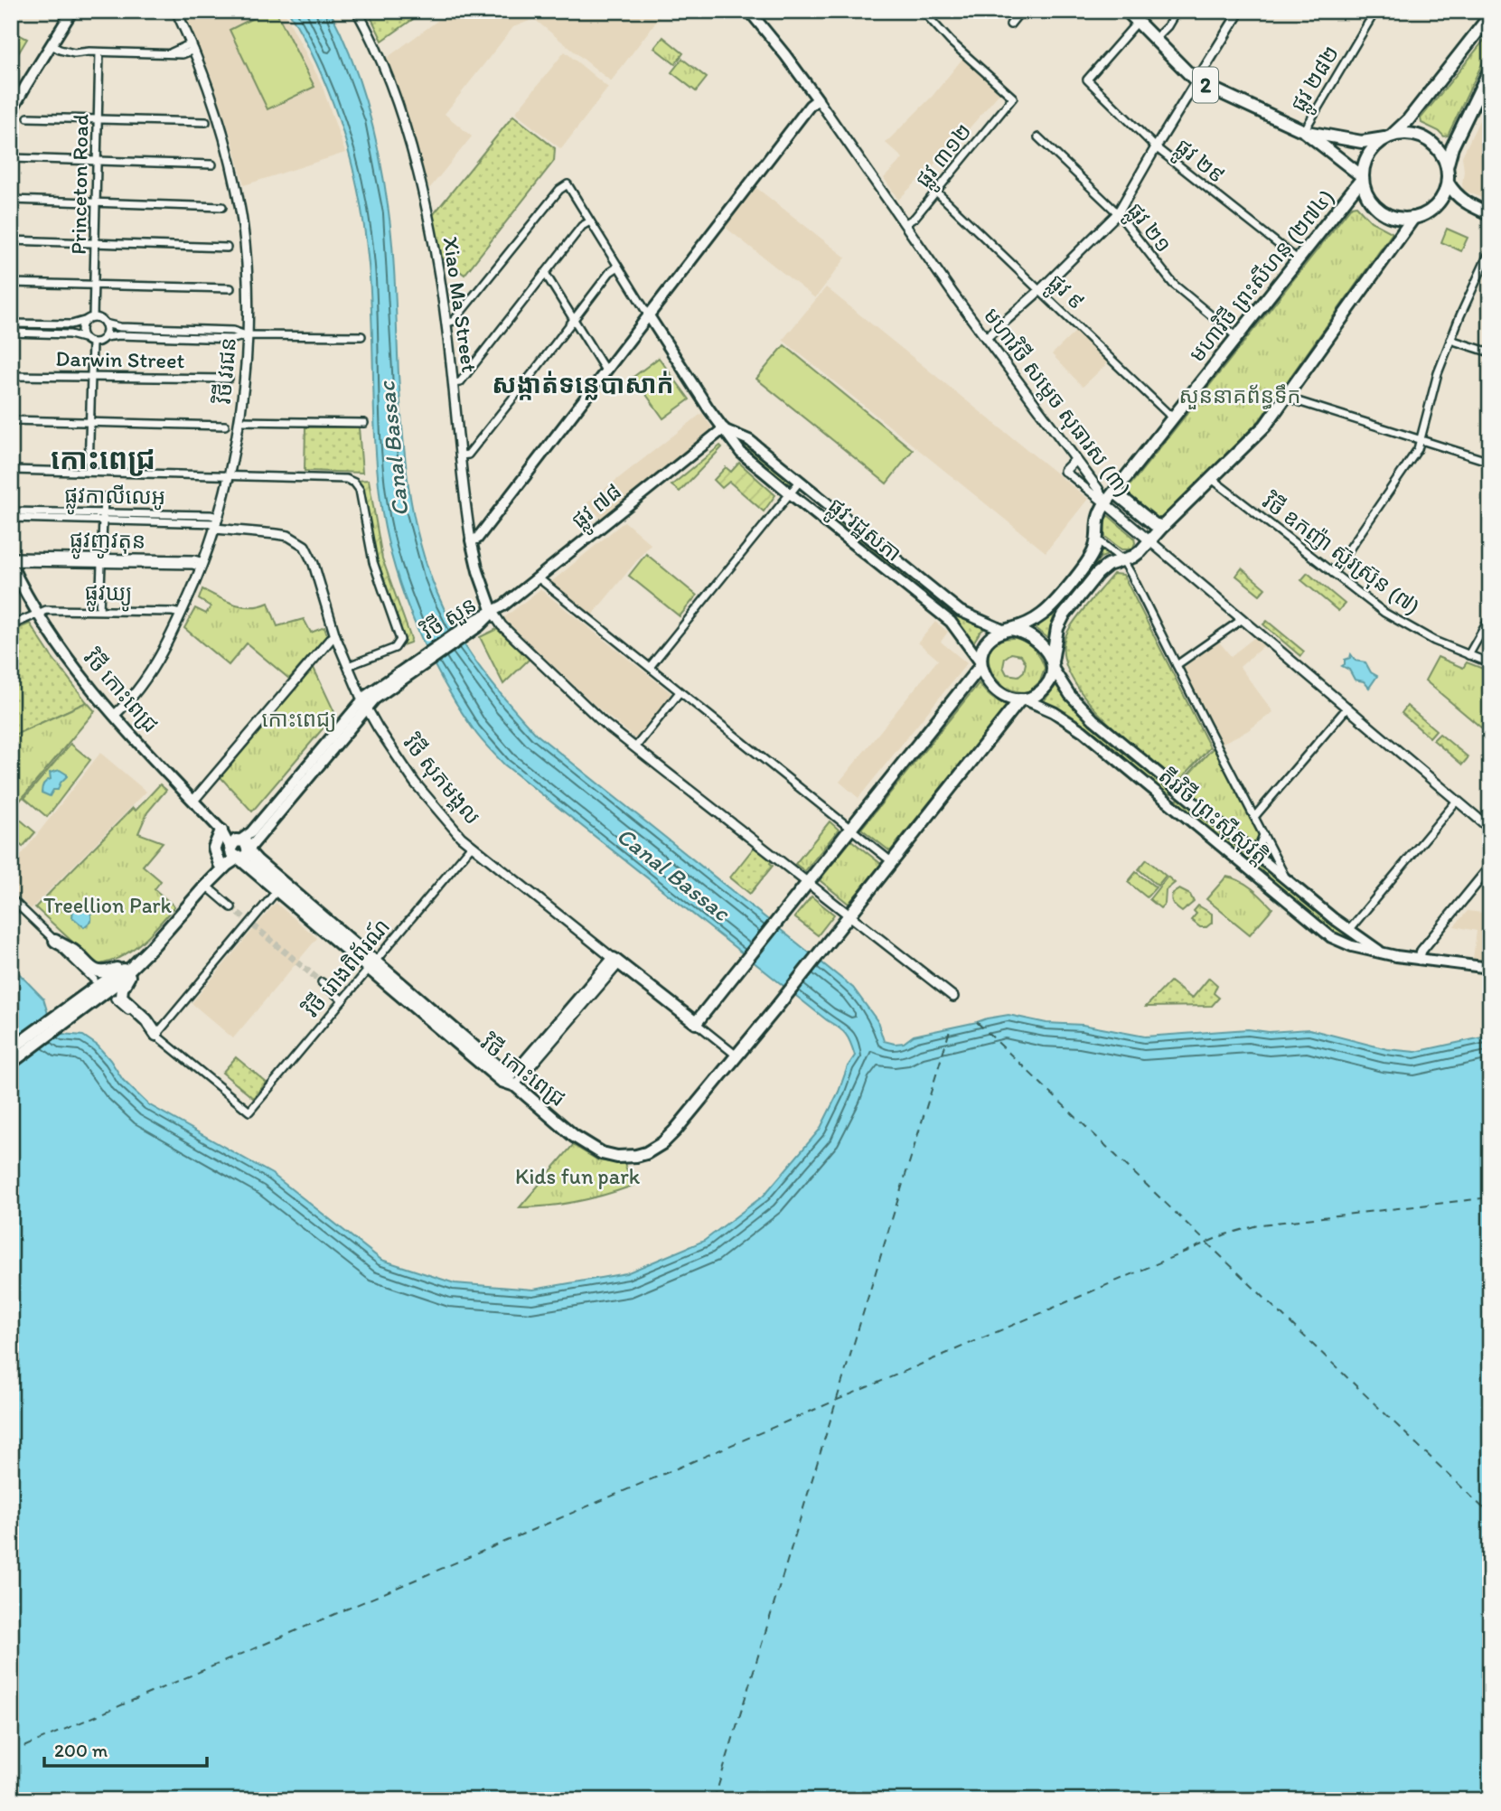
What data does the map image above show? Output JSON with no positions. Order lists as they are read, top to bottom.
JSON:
{
  "streets": {
    "main road": [
      "2",
      "មហាវិថី ព្រះសីហនុ (២៧៤)",
      "Xiao Ma Street",
      "មហាវិថី សម្តេច សុធារស (៣)",
      "ផ្លូវ ៧៨",
      "ផ្លូវ រដ្ឋសភា",
      "វិថី សួន",
      "វិថី កោះពេជ្រ",
      "វិថី សុភមង្គល",
      "តីរវិថី ព្រះស៊ីសុវត្តិ"
    ],
    "street": [
      "ផ្លូវ ២៨២",
      "ផ្លូវ ៣១២",
      "ផ្លូវ ២៩",
      "Princeton Road",
      "ផ្លូវ ២១",
      "ផ្លូវ ៩",
      "Darwin Street",
      "វិថី វរជន",
      "ផ្លូវកាលីលេអូ",
      "ផ្លូវញូវតុន",
      "វិថី ឧកញ៉ា ស៊ួរស៊្រុន (៧)",
      "ផ្លូវឃ្យូ",
      "វិថី រោងពិព័រណ៍"
    ]
  },
  "crossings": [
    ["ផ្លូវ ២៨២", "2"],
    ["2", "ផ្លូវ ២៩"],
    ["2", "មហាវិថី ព្រះសីហនុ (២៧៤)"],
    ["ផ្លូវ ៣១២", "ផ្លូវ ៩"],
    ["ផ្លូវ ៣១២", "មហាវិថី សម្តេច សុធារស (៣)"],
    ["ផ្លូវ ២៩", "មហាវិថី ព្រះសីហនុ (២៧៤)"],
    ["ផ្លូវ ២១", "មហាវិថី ព្រះសីហនុ (២៧៤)"],
    ["មហាវិថី ព្រះសីហនុ (២៧៤)", "ផ្លូវ ៩"],
    ["មហាវិថី ព្រះសីហនុ (២៧៤)", "មហាវិថី សម្តេច សុធារស (៣)"],
    ["មហាវិថី ព្រះសីហនុ (២៧៤)", "ផ្លូវ រដ្ឋសភា"],
    ["មហាវិថី ព្រះសីហនុ (២៧៤)", "វិថី កោះពេជ្រ"],
    ["មហាវិថី ព្រះសីហនុ (២៧៤)", "តីរវិថី ព្រះស៊ីសុវត្តិ"],
    ["Xiao Ma Street", "ផ្លូវ ៧៨"],
    ["Xiao Ma Street", "វិថី សួន"],
    ["វិថី វរជន", "ផ្លូវកាលីលេអូ"],
    ["វិថី វរជន", "ផ្លូវញូវតុន"],
    ["វិថី វរជន", "ផ្លូវឃ្យូ"],
    ["វិថី វរជន", "វិថី កោះពេជ្រ"],
    ["វិថី វរជន", "វិថី សុភមង្គល"],
    ["ផ្លូវកាលីលេអូ", "វិថី សុភមង្គល"],
    ["ផ្លូវ ៧៨", "ផ្លូវ រដ្ឋសភា"],
    ["ផ្លូវ ៧៨", "វិថី សួន"],
    ["ផ្លូវ រដ្ឋសភា", "វិថី កោះពេជ្រ"],
    ["ផ្លូវ រដ្ឋសភា", "តីរវិថី ព្រះស៊ីសុវត្តិ"],
    ["ផ្លូវញូវតុន", "វិថី កោះពេជ្រ"],
    ["ផ្លូវឃ្យូ", "វិថី កោះពេជ្រ"],
    ["វិថី សួន", "វិថី កោះពេជ្រ"],
    ["វិថី សួន", "វិថី សុភមង្គល"],
    ["វិថី កោះពេជ្រ", "វិថី សុភមង្គល"],
    ["វិថី កោះពេជ្រ", "តីរវិថី ព្រះស៊ីសុវត្តិ"],
    ["វិថី កោះពេជ្រ", "វិថី រោងពិព័រណ៍"],
    ["វិថី សុភមង្គល", "វិថី រោងពិព័រណ៍"]
  ],
  "districts": ["សង្កាត់ទន្លេបាសាក់", "កោះពេជ្រ"],
  "water": ["Canal Bassac"],
  "parks": [
    "សួននាគព័ន្ធទឹក",
    "កោះពេជ្យ",
    "Treellion Park",
    "Kids fun park"
  ],
  "scale_bar": "200 m"
}
